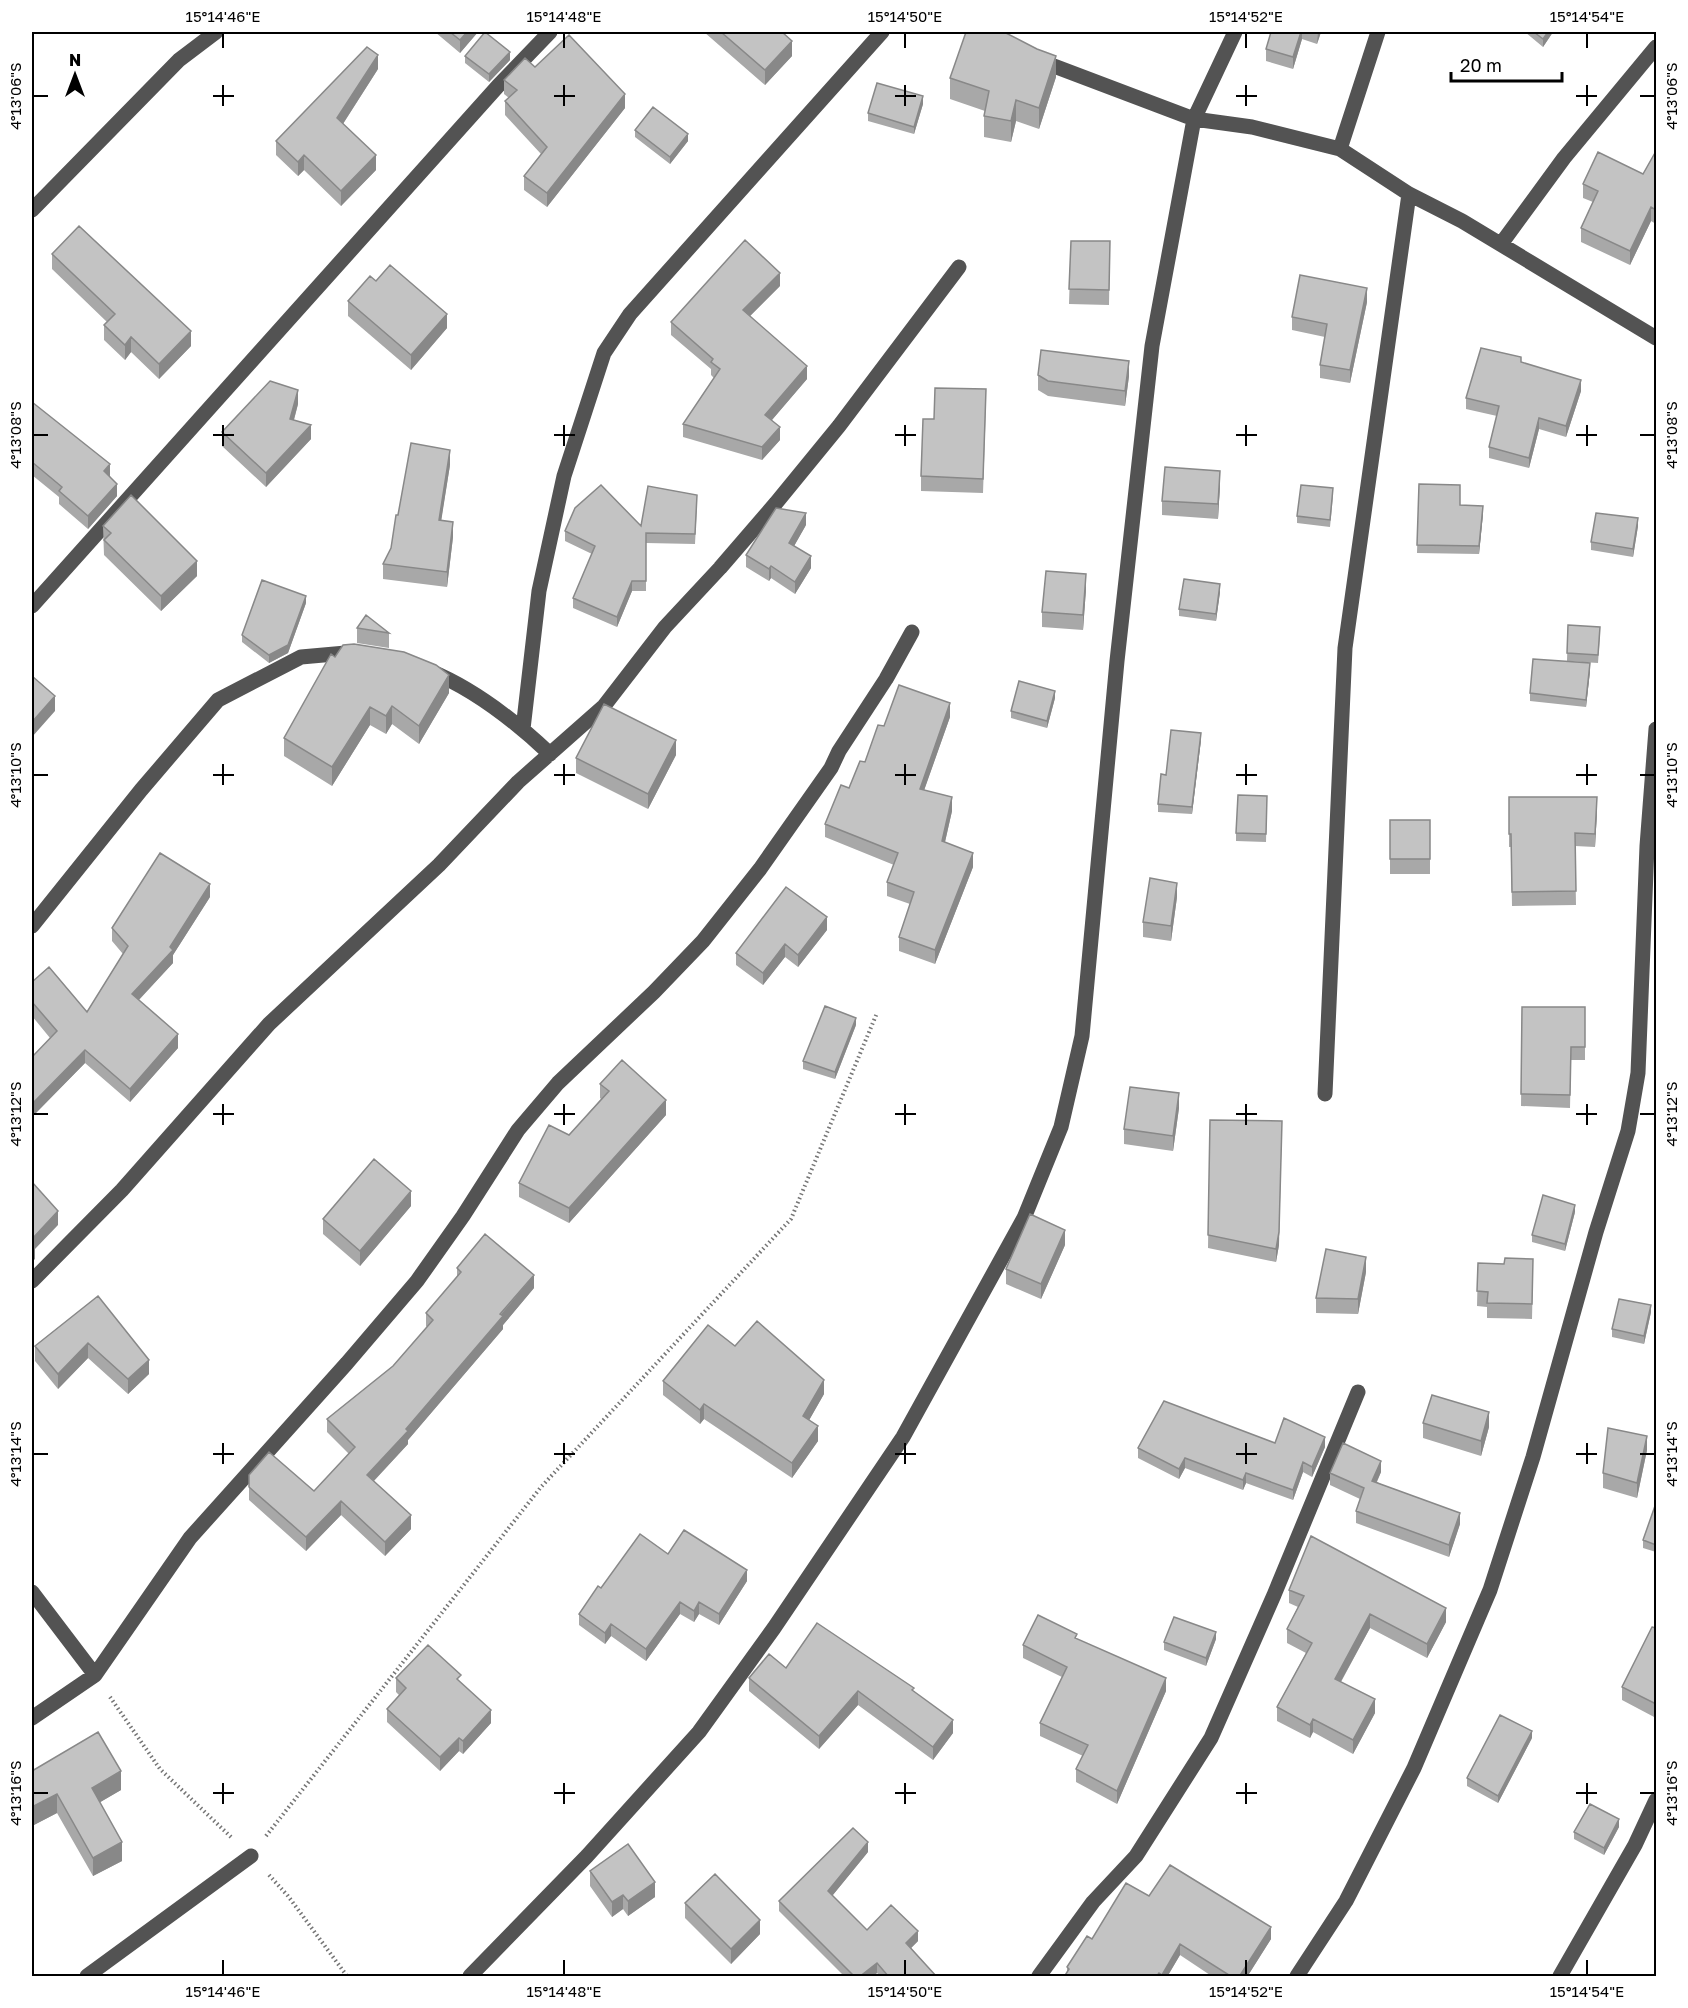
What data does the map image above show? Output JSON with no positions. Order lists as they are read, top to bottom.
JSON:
{
  "scale_bar": "20 m",
  "north": "top",
  "coordinates": [
    "15°14'46\"E",
    "15°14'48\"E",
    "15°14'50\"E",
    "15°14'52\"E",
    "15°14'54\"E",
    "4°13'06\"S",
    "4°13'08\"S",
    "4°13'10\"S",
    "4°13'12\"S",
    "4°13'14\"S",
    "4°13'16\"S"
  ]
}
